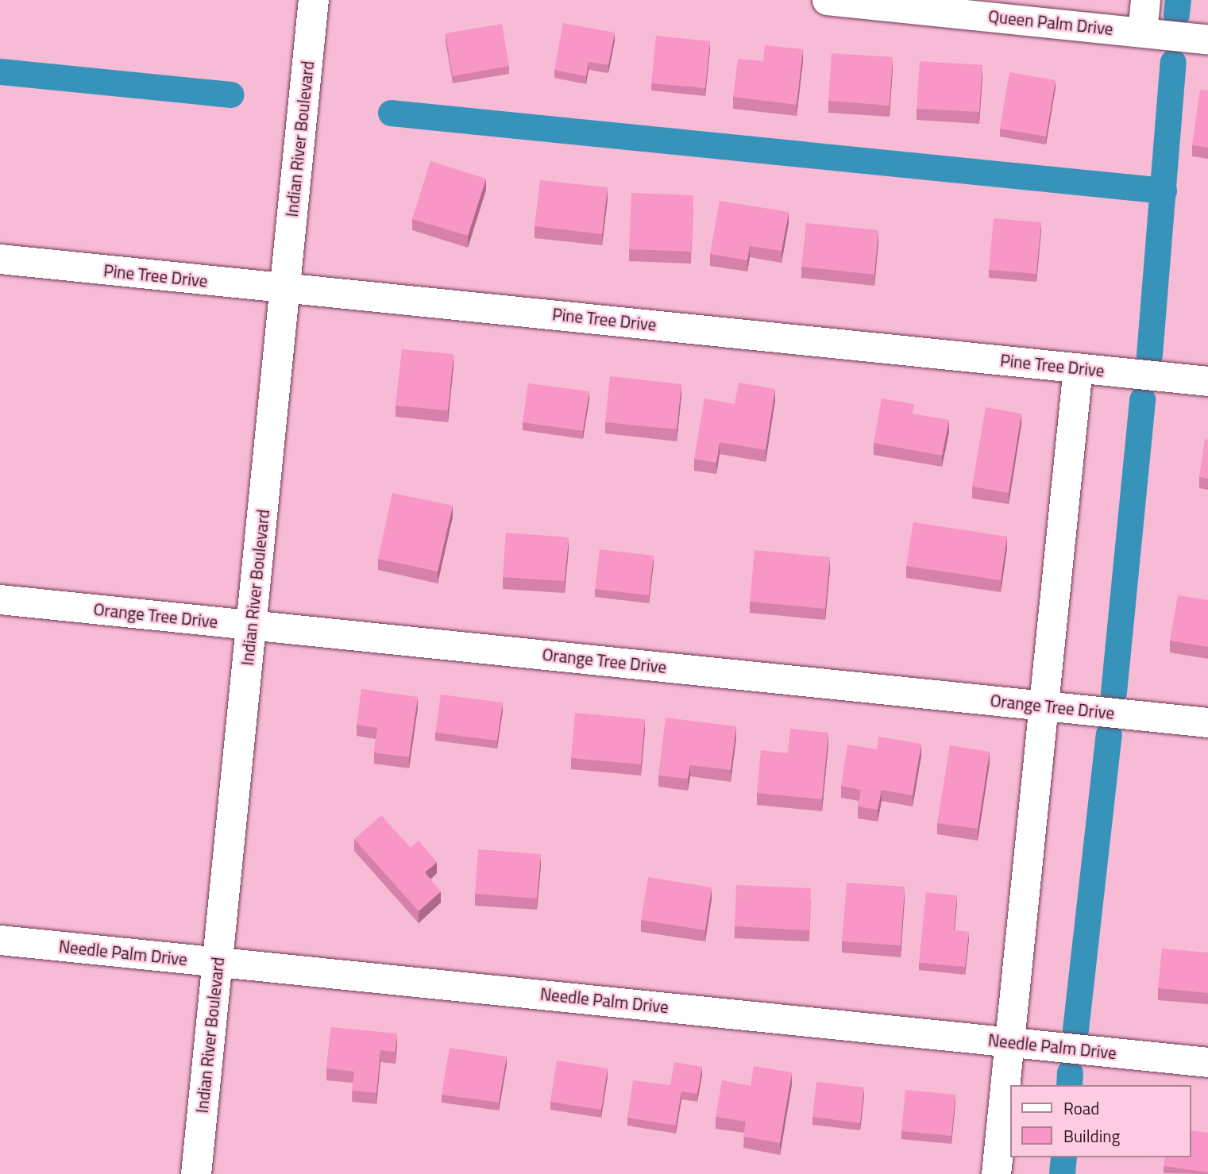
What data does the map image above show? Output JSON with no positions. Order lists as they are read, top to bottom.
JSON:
{
  "streets": {
    "main road": ["Indian River Boulevard"],
    "street": [
      "Queen Palm Drive",
      "Pine Tree Drive",
      "Orange Tree Drive",
      "Needle Palm Drive"
    ]
  },
  "crossings": [
    ["Indian River Boulevard", "Pine Tree Drive"],
    ["Indian River Boulevard", "Orange Tree Drive"],
    ["Indian River Boulevard", "Needle Palm Drive"]
  ],
  "legend": ["Road", "Building"]
}
